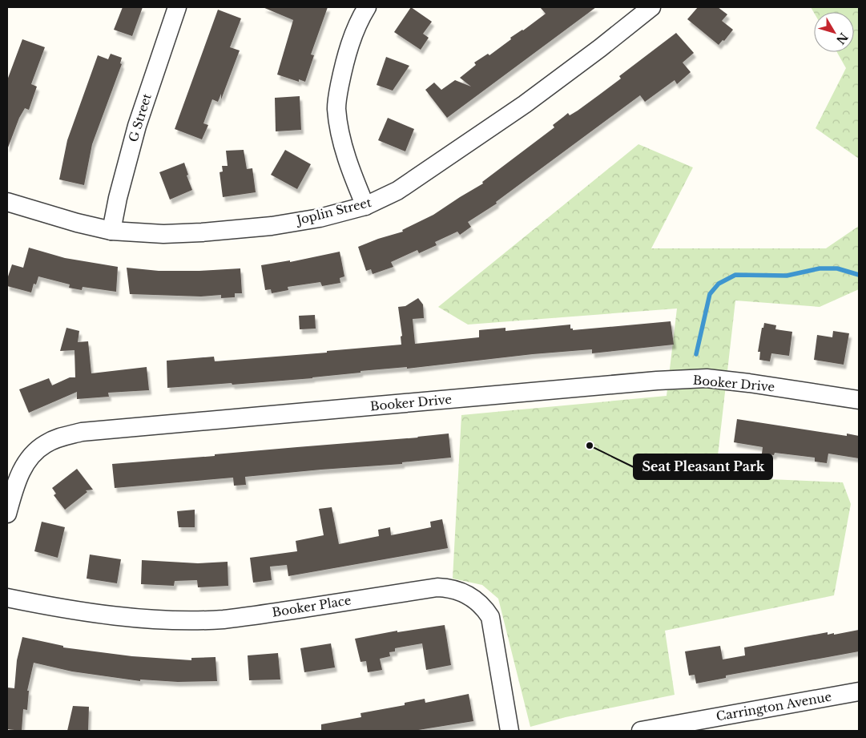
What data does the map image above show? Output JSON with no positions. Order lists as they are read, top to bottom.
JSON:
{
  "streets": {
    "street": [
      "G Street",
      "Joplin Street",
      "Booker Drive",
      "Booker Place",
      "Carrington Avenue"
    ]
  },
  "crossings": [
    ["G Street", "Joplin Street"]
  ],
  "places": ["Seat Pleasant Park"],
  "north": "bottom right"
}
